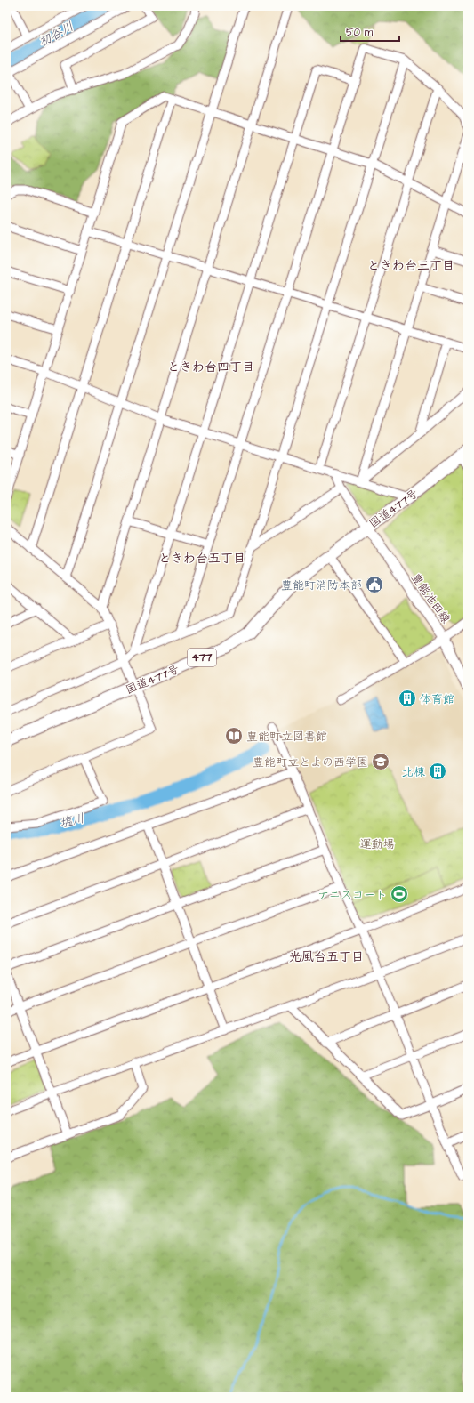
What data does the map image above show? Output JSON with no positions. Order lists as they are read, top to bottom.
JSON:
{
  "streets": {
    "highway": ["国道477号", "477"],
    "main road": ["豊能池田線"]
  },
  "crossings": [
    ["国道477号", "豊能池田線"]
  ],
  "districts": [
    "ときわ台三丁目",
    "ときわ台四丁目",
    "ときわ台五丁目",
    "光風台五丁目"
  ],
  "water": ["初谷川", "塩川"],
  "parks": ["運動場"],
  "places": {
    "public building": ["豊能町消防本部"],
    "building": ["体育館", "北棟"],
    "library": ["豊能町立図書館"],
    "school or university": ["豊能町立とよの西学園"],
    "sports": ["テニスコート"]
  },
  "scale_bar": "50 m"
}
